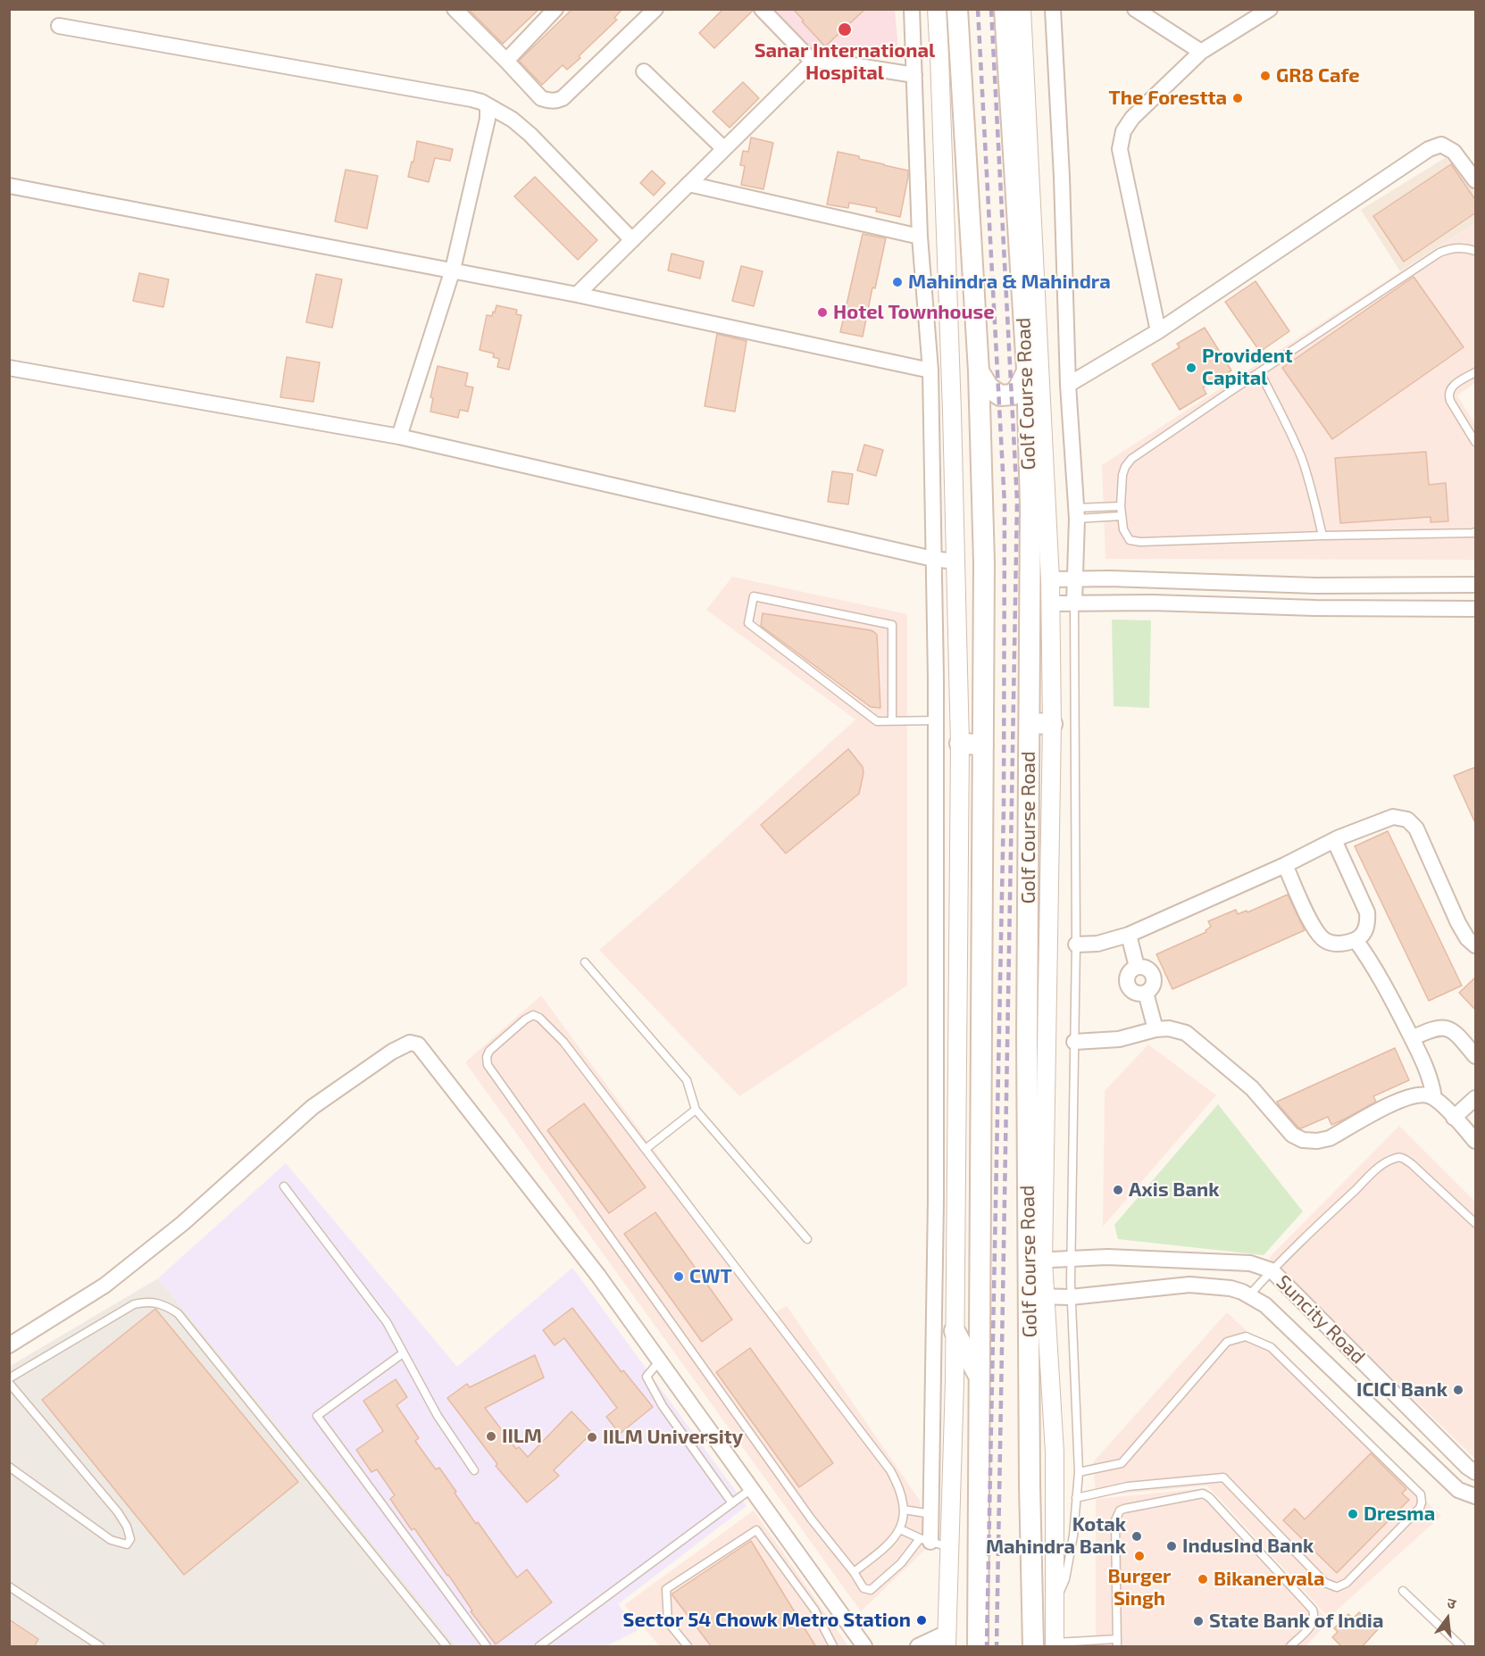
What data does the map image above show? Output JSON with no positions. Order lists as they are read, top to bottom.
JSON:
{
  "streets": {
    "main road": ["Golf Course Road"],
    "street": ["Suncity Road"]
  },
  "crossings": [
    ["Golf Course Road", "Suncity Road"]
  ],
  "places": [
    "Sanar International Hospital",
    "GR8 Cafe",
    "The Forestta",
    "Mahindra & Mahindra",
    "Hotel Townhouse",
    "Provident Capital",
    "Axis Bank",
    "CWT",
    "ICICI Bank",
    "IILM",
    "IILM University",
    "Dresma",
    "Kotak Mahindra Bank",
    "IndusInd Bank",
    "Burger Singh",
    "Bikanervala",
    "Sector 54 Chowk Metro Station",
    "State Bank of India"
  ],
  "north": "top"
}
